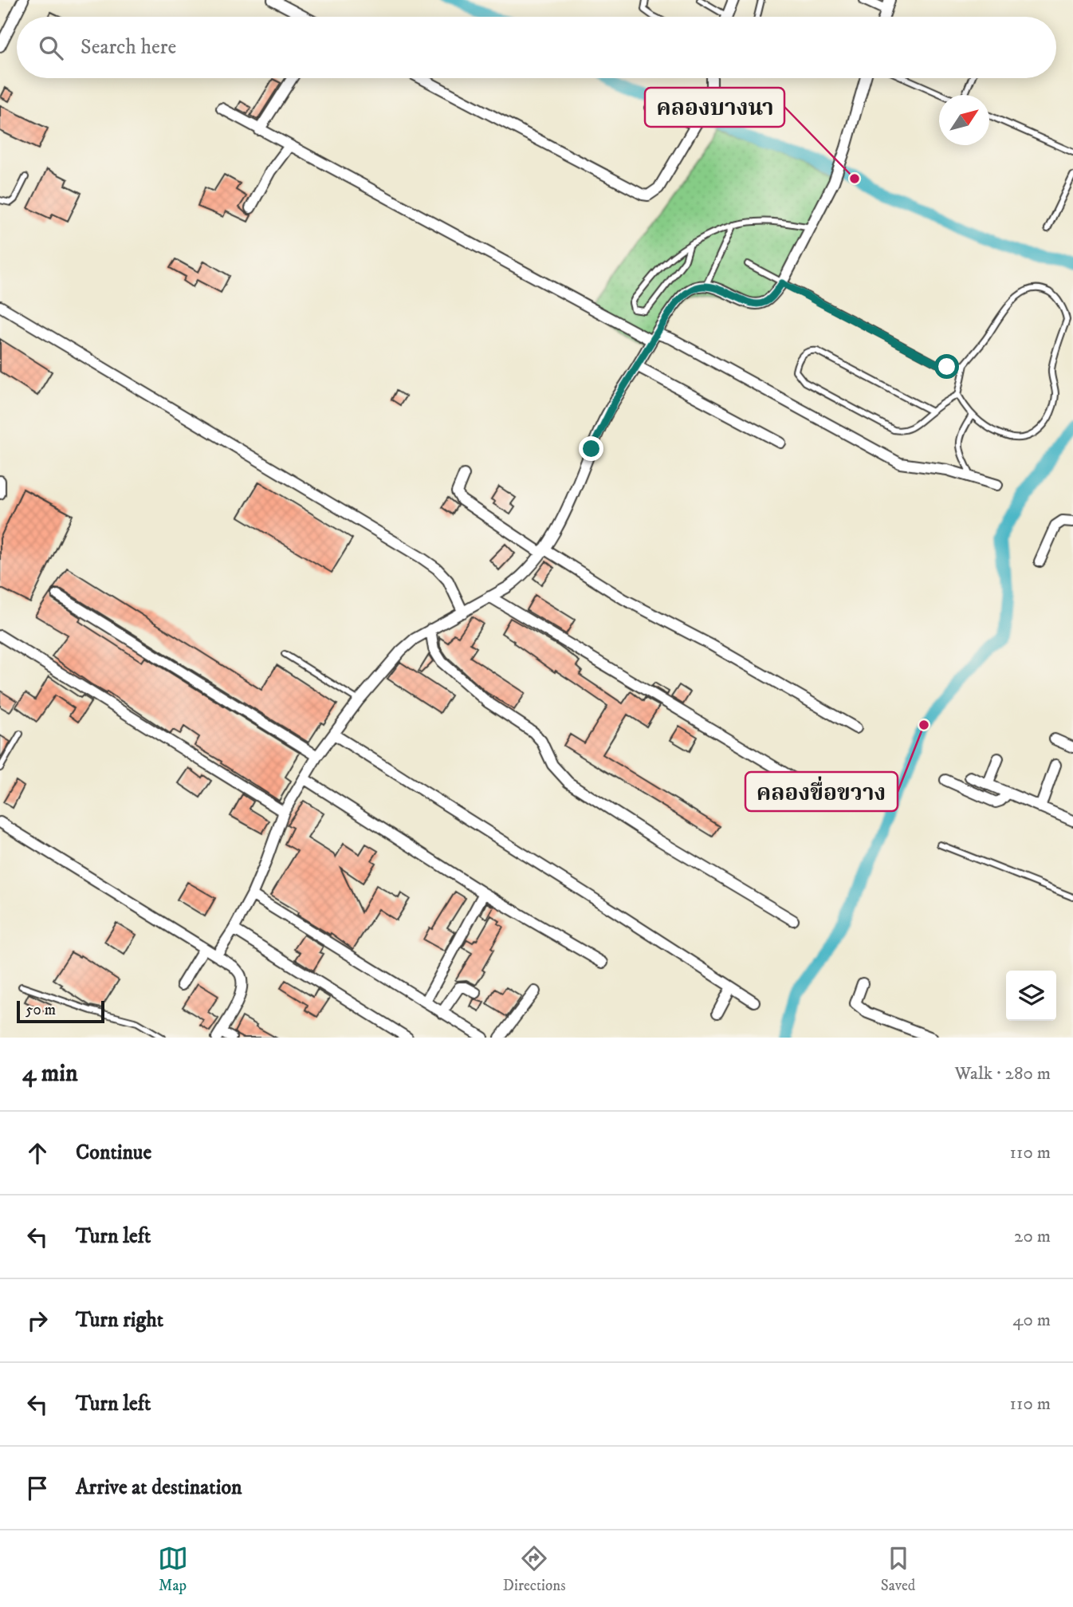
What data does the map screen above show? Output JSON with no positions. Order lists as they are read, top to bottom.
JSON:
{
  "places": ["คลองบางนา", "คลองขื่อขวาง"],
  "scale_bar": "50 m",
  "north": "top right",
  "page": {
    "search": "Search here",
    "scale": "50 m",
    "heading": ["4 min", "Walk · 280 m"],
    "list": [
      ["Continue", "110 m"],
      ["Turn left", "20 m"],
      ["Turn right", "40 m"],
      ["Turn left", "110 m"],
      "Arrive at destination"
    ],
    "nav": ["Map", "Directions", "Saved"]
  }
}
